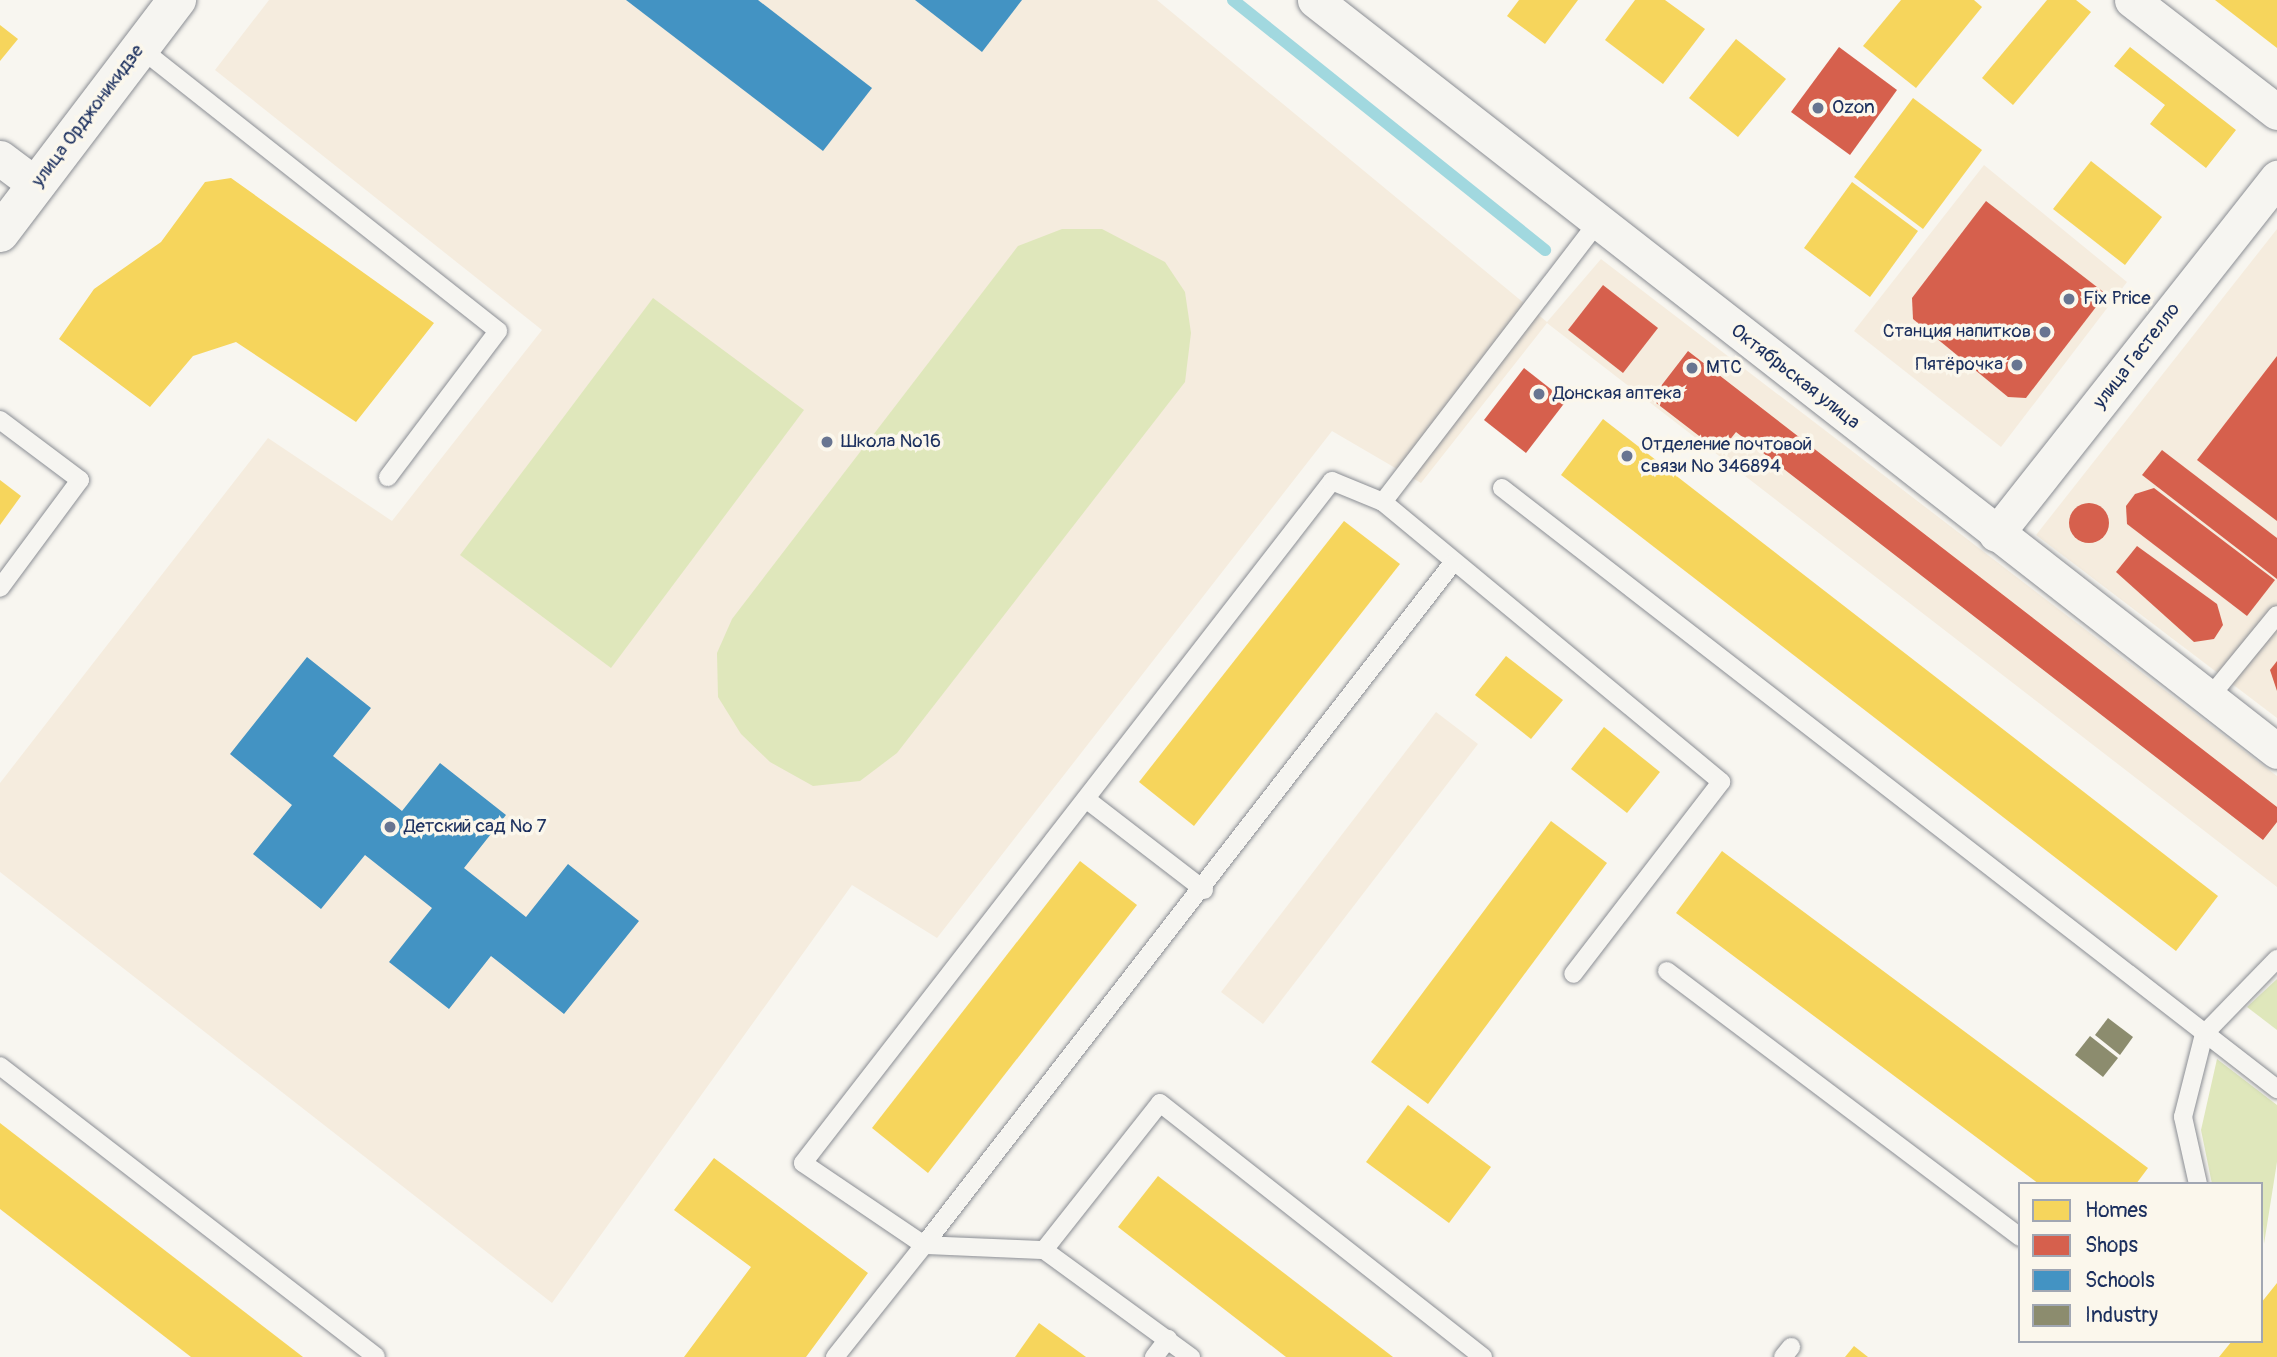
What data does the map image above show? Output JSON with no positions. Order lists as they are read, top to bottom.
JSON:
{
  "streets": {
    "street": ["улица Орджоникидзе", "улица Гастелло", "Октябрьская улица"]
  },
  "crossings": [
    ["улица Гастелло", "Октябрьская улица"]
  ],
  "places": [
    "Ozon",
    "Fix Price",
    "Станция напитков",
    "Пятёрочка",
    "МТС",
    "Донская аптека",
    "Школа №16",
    "Отделение почтовой связи № 346894",
    "Детский сад № 7"
  ],
  "legend": [
    "Homes",
    "Shops",
    "Schools",
    "Industry"
  ]
}
